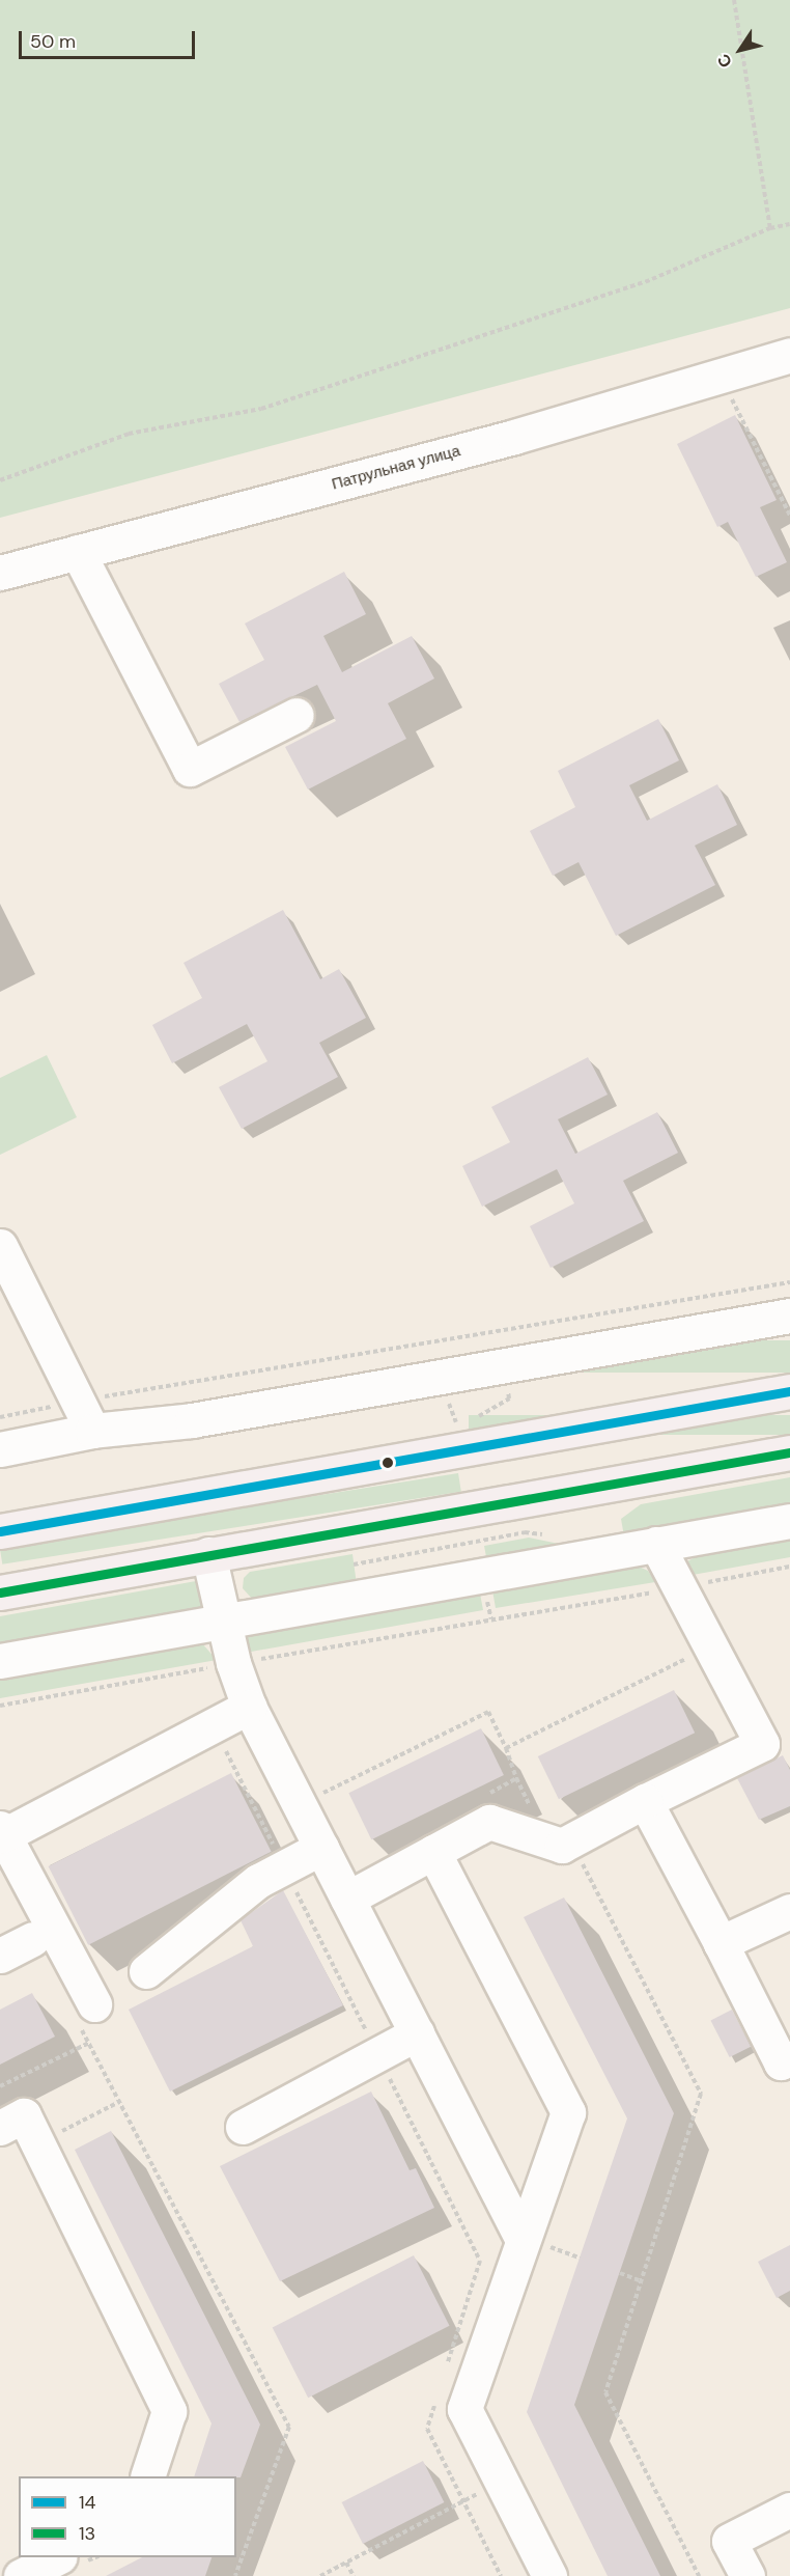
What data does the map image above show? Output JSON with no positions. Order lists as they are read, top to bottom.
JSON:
{
  "streets": {
    "street": ["Патрульная улица"]
  },
  "lines": ["transit line 14", "transit line 13"],
  "legend": ["14", "13"],
  "scale_bar": "50 m",
  "north": "bottom left"
}
